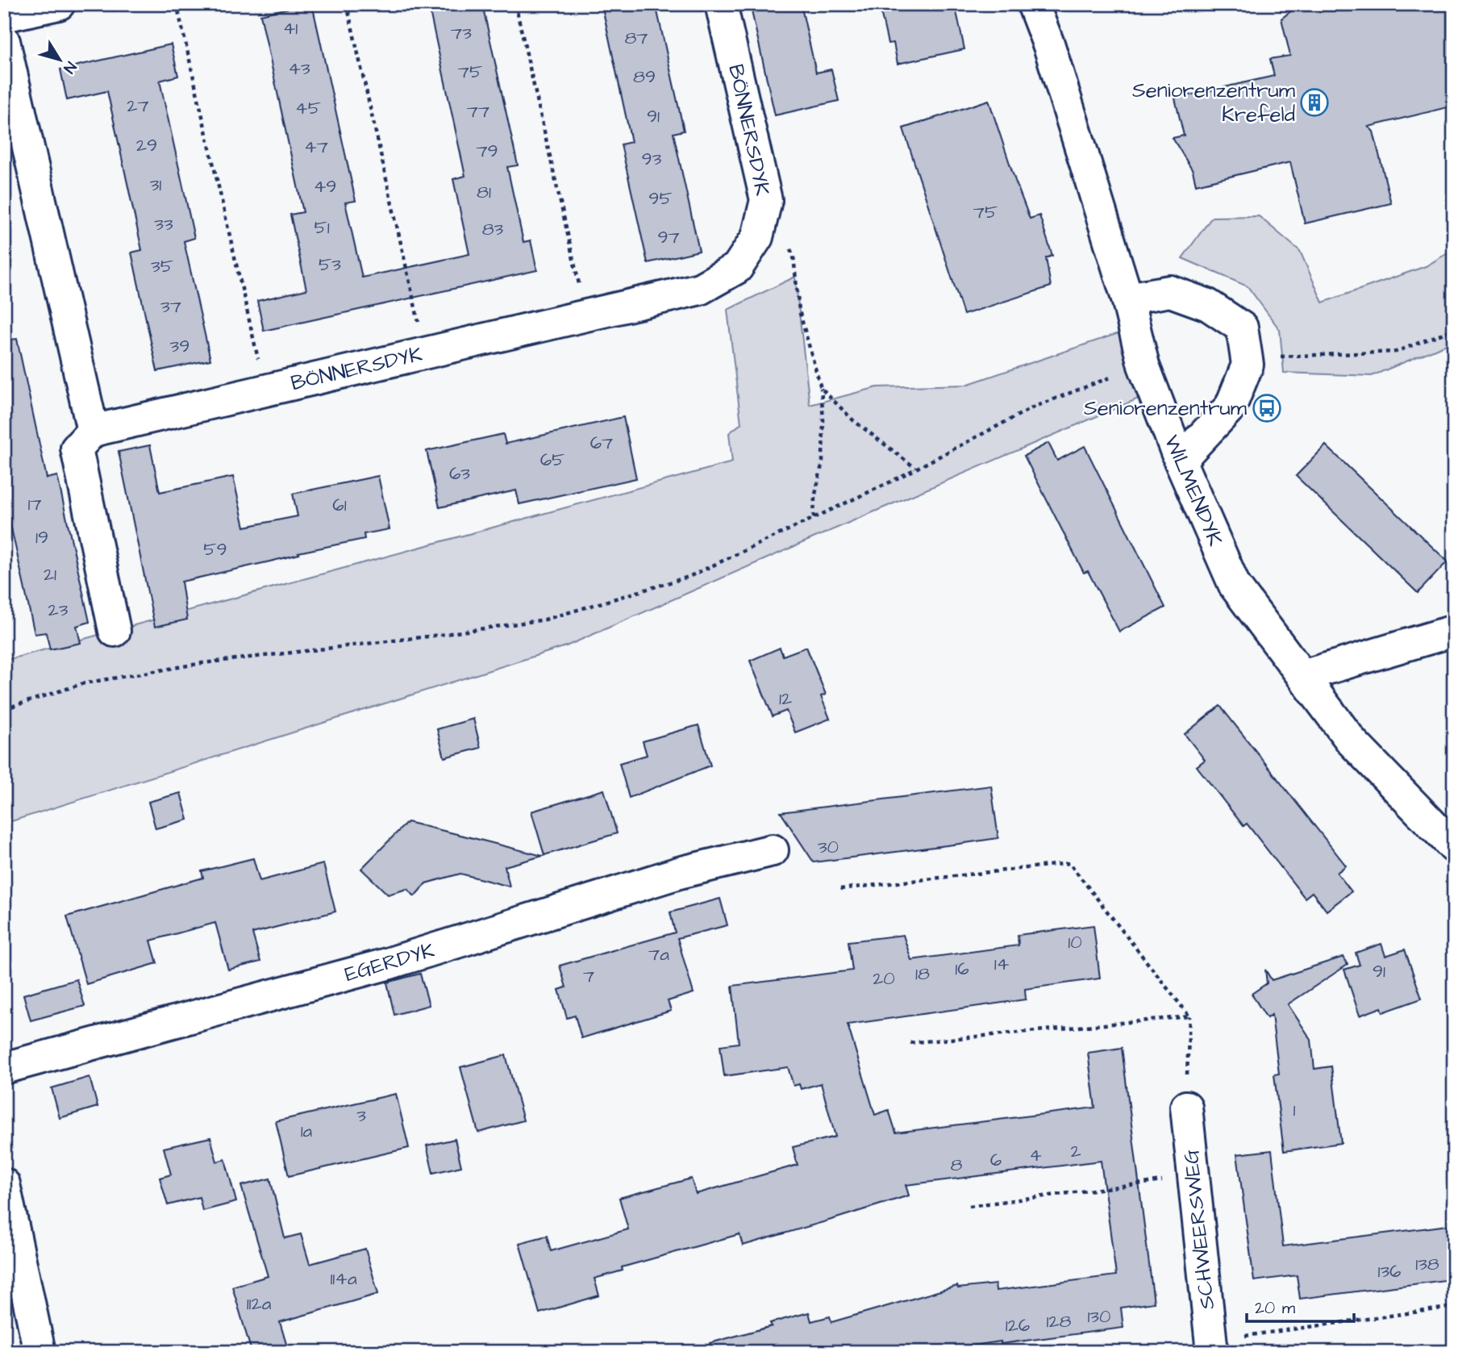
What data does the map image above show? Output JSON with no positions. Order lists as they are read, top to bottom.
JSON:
{
  "streets": {
    "street": [
      "BÖNNERSDYK",
      "WILMENDYK",
      "EGERDYK",
      "SCHWEERSWEG"
    ]
  },
  "places": {
    "building": ["Seniorenzentrum Krefeld"],
    "bus stop": ["Seniorenzentrum"]
  },
  "house_numbers": [
    "41",
    "73",
    "87",
    "43",
    "75",
    "89",
    "27",
    "45",
    "77",
    "91",
    "29",
    "47",
    "79",
    "93",
    "31",
    "49",
    "81",
    "95",
    "75",
    "33",
    "51",
    "83",
    "97",
    "53",
    "35",
    "37",
    "39",
    "67",
    "65",
    "63",
    "17",
    "61",
    "19",
    "59",
    "21",
    "23",
    "12",
    "30",
    "10",
    "7a",
    "14",
    "16",
    "91",
    "18",
    "7",
    "20",
    "1",
    "3",
    "1a",
    "2",
    "4",
    "6",
    "8",
    "138",
    "136",
    "114a",
    "112a",
    "130",
    "128",
    "126"
  ],
  "scale_bar": "20 m",
  "north": "bottom right"
}
